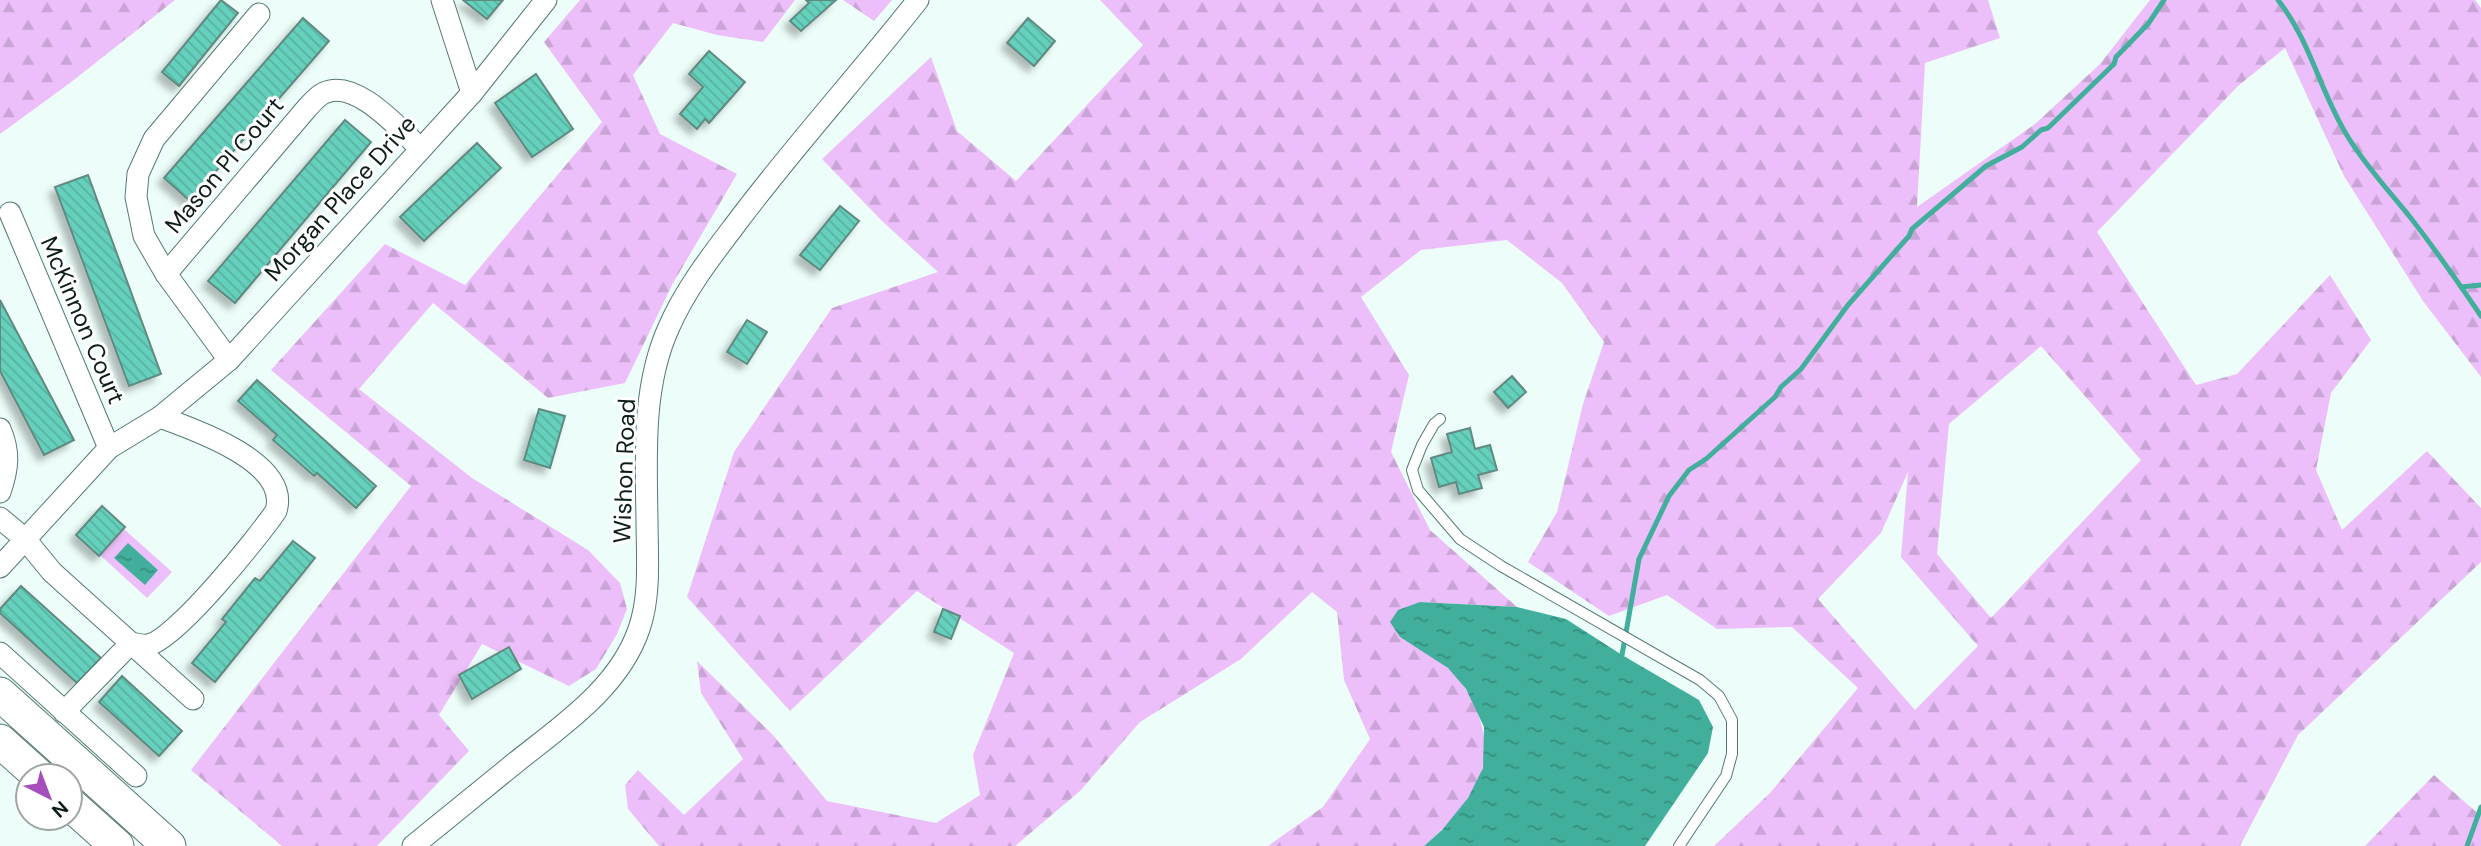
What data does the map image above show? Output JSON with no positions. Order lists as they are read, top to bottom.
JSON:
{
  "streets": {
    "street": [
      "Mason Pl Court",
      "Morgan Place Drive",
      "McKinnon Court",
      "Wishon Road"
    ]
  },
  "crossings": [
    ["Mason Pl Court", "Morgan Place Drive"],
    ["Morgan Place Drive", "McKinnon Court"]
  ],
  "north": "bottom right"
}
